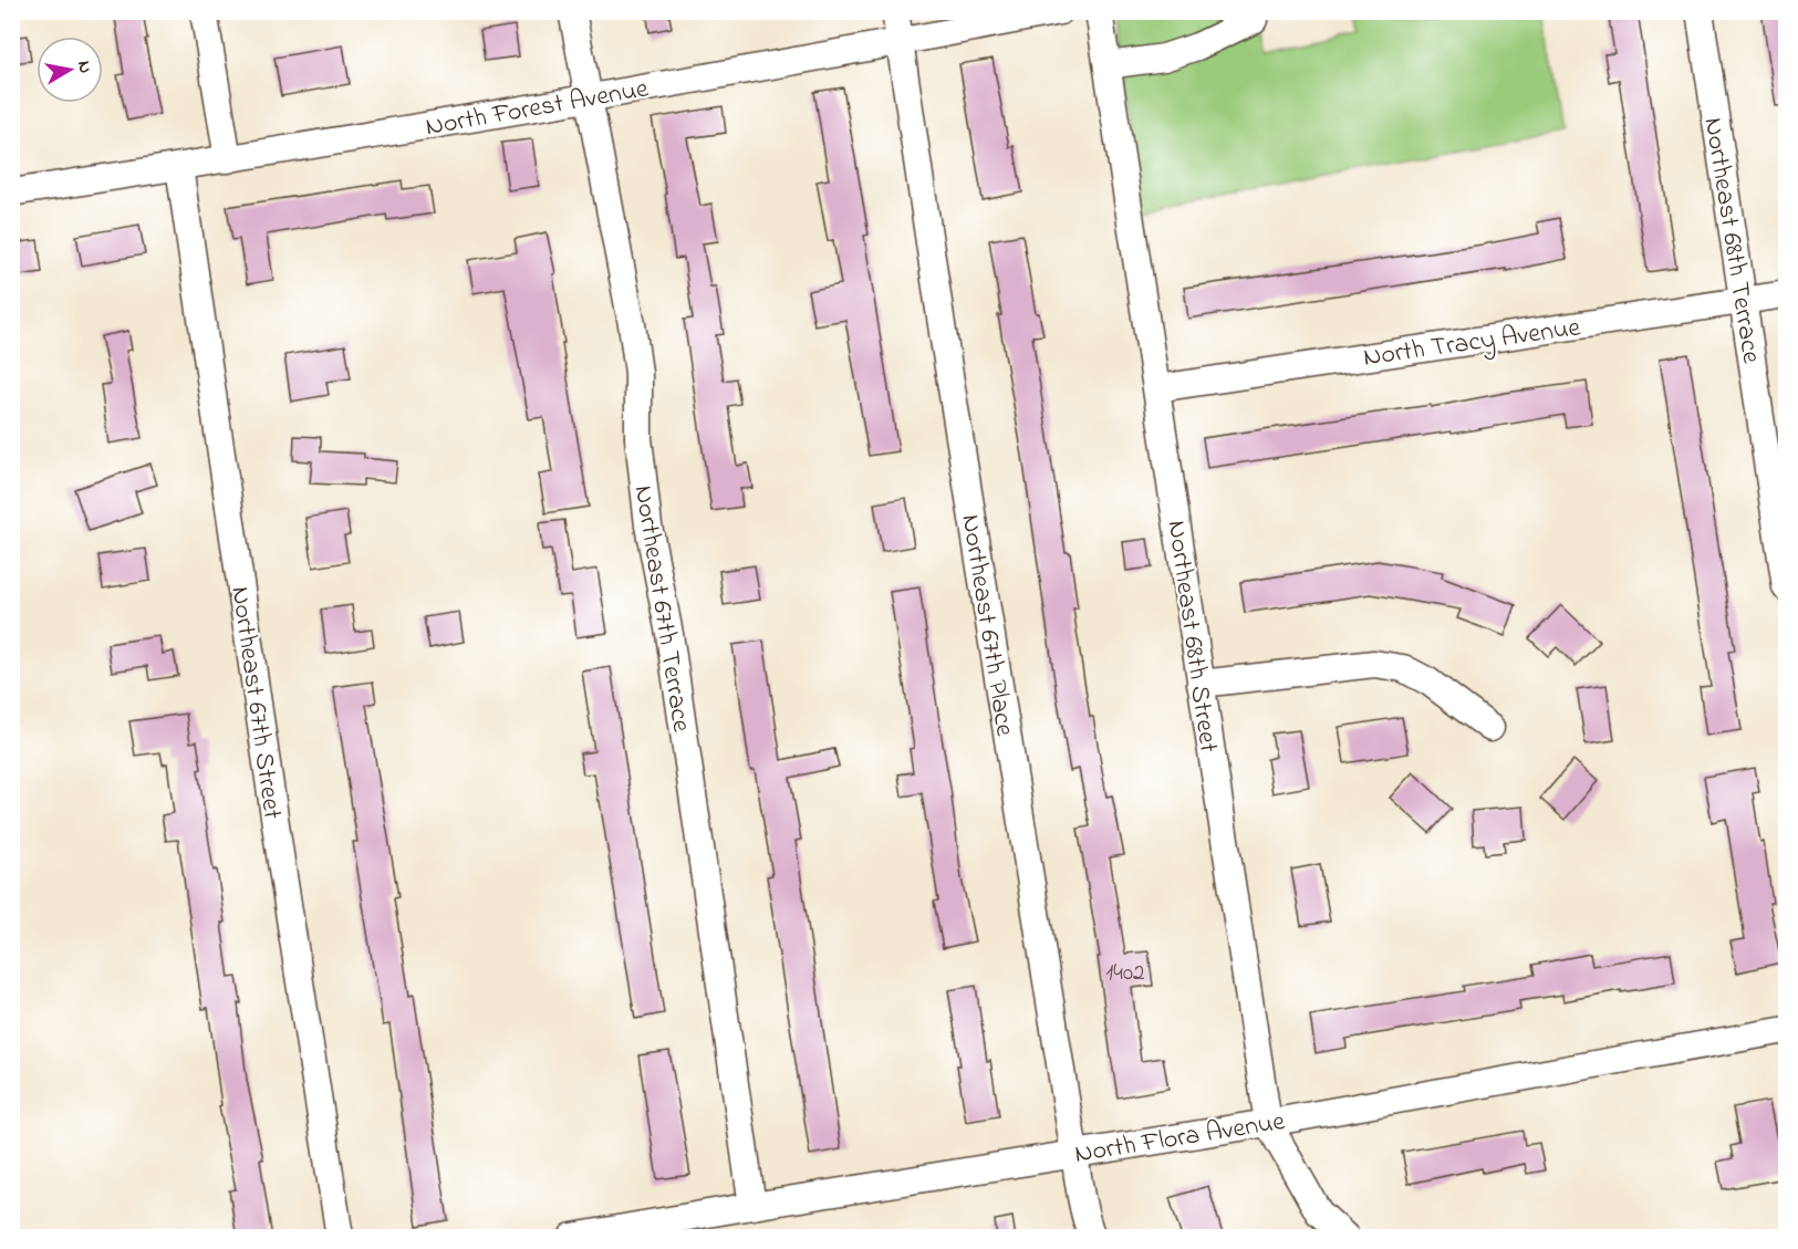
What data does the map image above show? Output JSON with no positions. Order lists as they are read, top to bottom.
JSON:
{
  "streets": {
    "street": [
      "North Forest Avenue",
      "Northeast 68th Terrace",
      "North Tracy Avenue",
      "Northeast 67th Terrace",
      "Northeast 67th Place",
      "Northeast 68th Street",
      "Northeast 67th Street",
      "North Flora Avenue"
    ]
  },
  "crossings": [
    ["North Forest Avenue", "Northeast 67th Terrace"],
    ["North Forest Avenue", "Northeast 67th Place"],
    ["North Forest Avenue", "Northeast 67th Street"],
    ["Northeast 68th Terrace", "North Tracy Avenue"],
    ["North Tracy Avenue", "Northeast 68th Street"],
    ["Northeast 67th Terrace", "North Flora Avenue"],
    ["Northeast 67th Place", "North Flora Avenue"],
    ["Northeast 68th Street", "North Flora Avenue"]
  ],
  "house_numbers": ["1402"],
  "north": "right"
}
